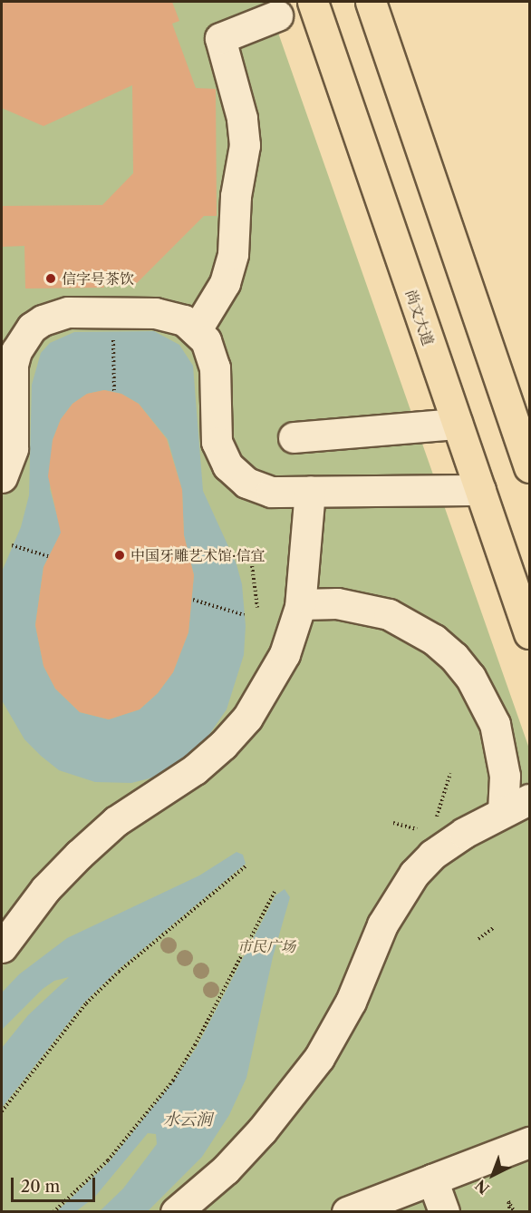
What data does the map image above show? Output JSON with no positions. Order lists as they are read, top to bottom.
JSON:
{
  "streets": {
    "main road": ["尚文大道"]
  },
  "water": ["水云涧"],
  "parks": ["市民广场"],
  "places": ["信字号茶饮", "中国牙雕艺术馆·信宜"],
  "scale_bar": "20 m",
  "north": "bottom left"
}
